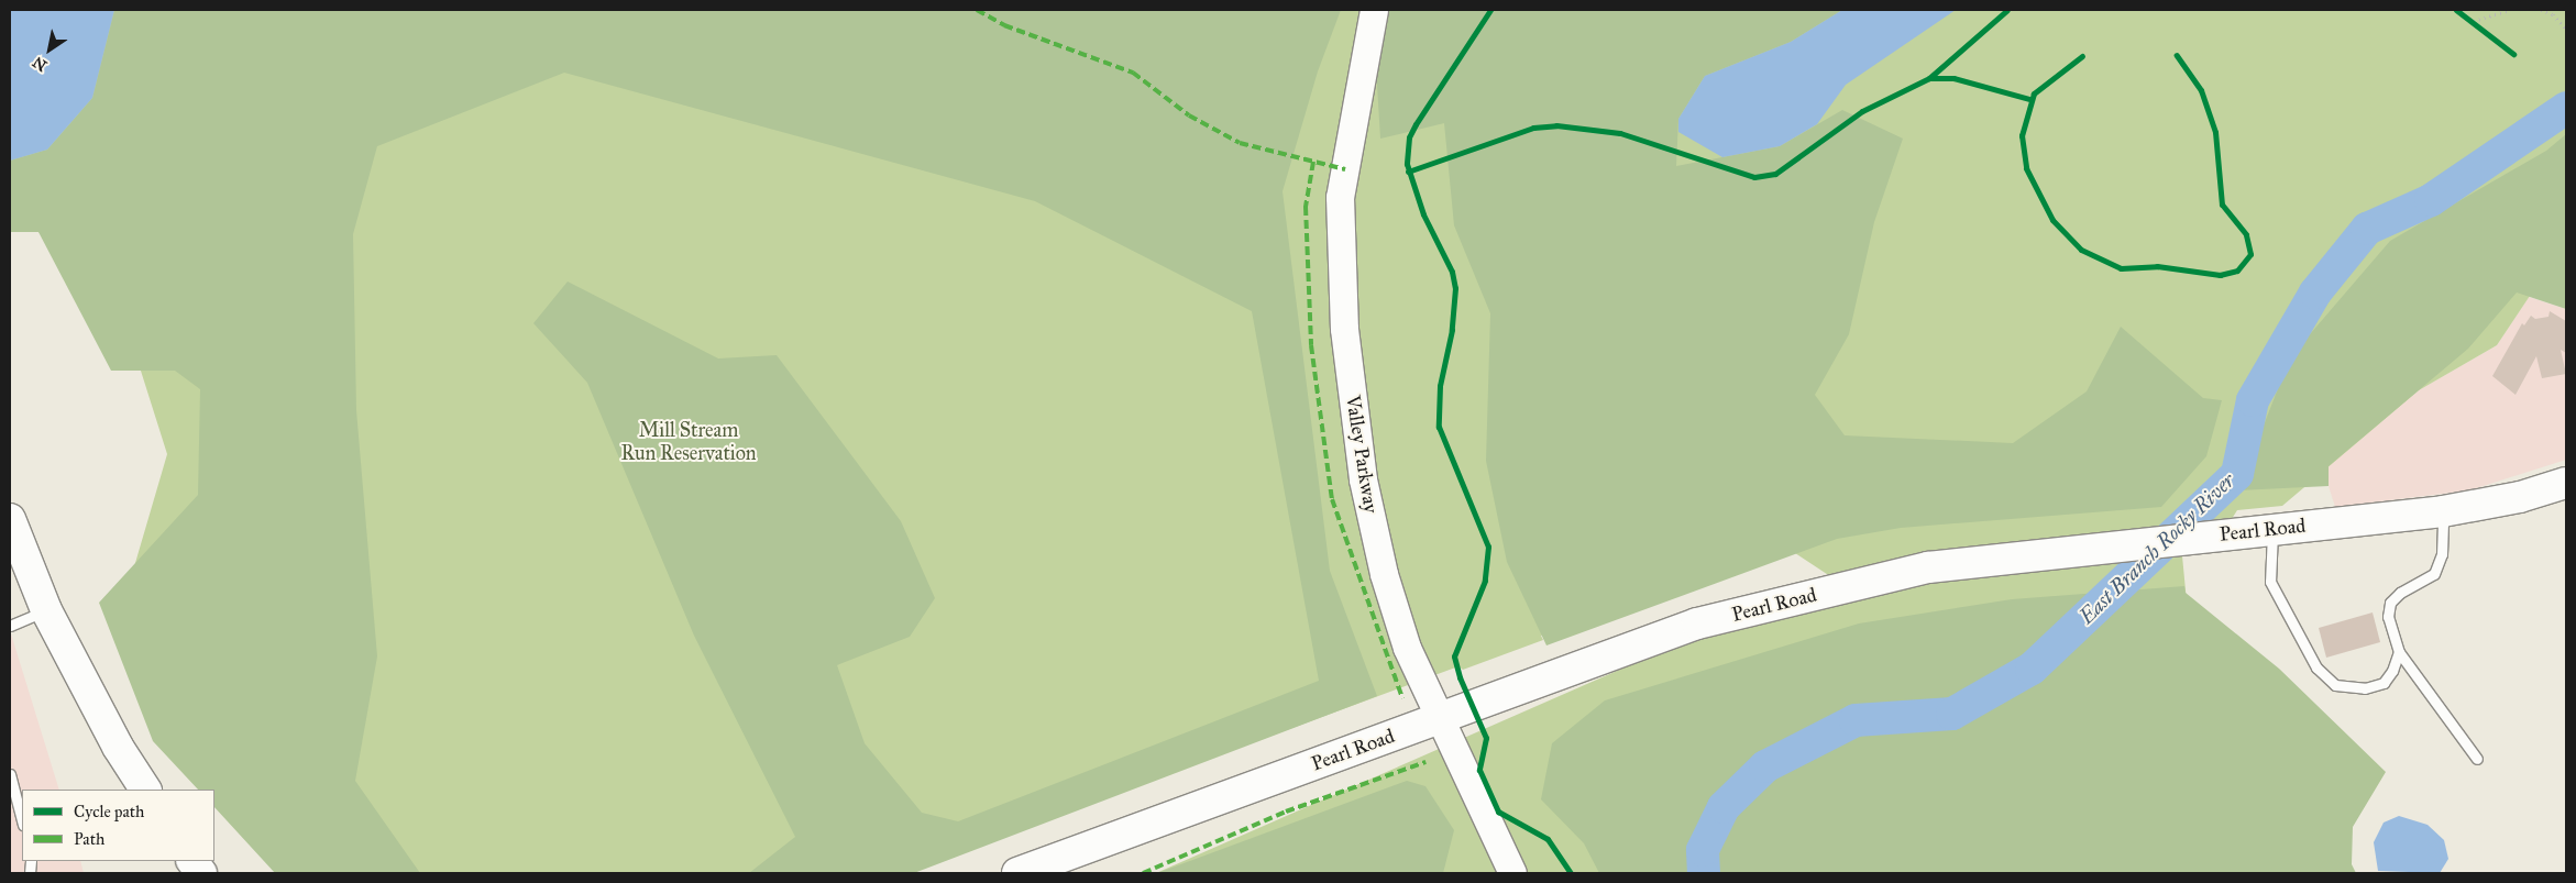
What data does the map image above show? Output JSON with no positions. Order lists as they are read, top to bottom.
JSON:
{
  "streets": {
    "main road": ["Pearl Road"],
    "street": ["Valley Parkway"]
  },
  "crossings": [
    ["Valley Parkway", "Pearl Road"]
  ],
  "water": ["East Branch Rocky River"],
  "parks": ["Mill Stream Run Reservation"],
  "legend": ["Cycle path", "Path"],
  "north": "bottom left"
}
